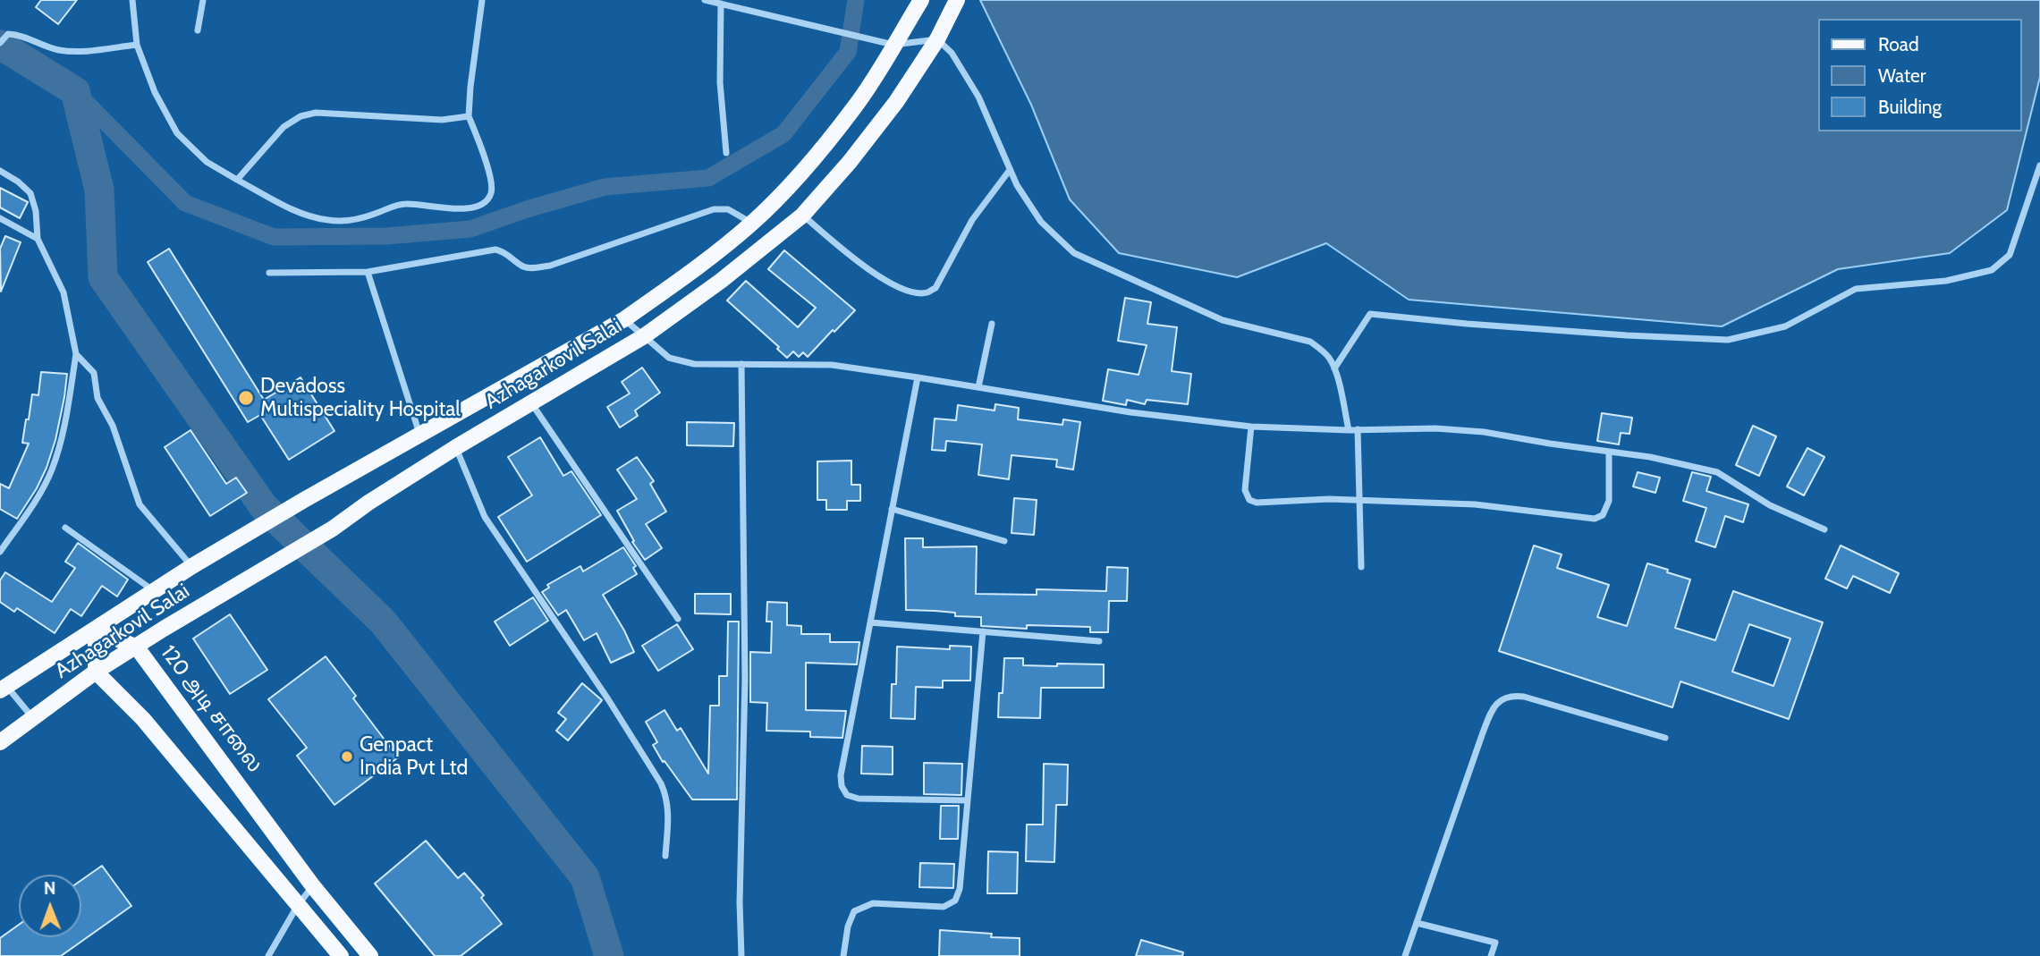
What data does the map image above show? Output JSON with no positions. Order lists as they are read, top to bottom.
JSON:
{
  "streets": {
    "main road": ["Azhagarkovil Salai", "120 அடி சாலை"]
  },
  "crossings": [
    ["Azhagarkovil Salai", "120 அடி சாலை"]
  ],
  "places": ["Devadoss Multispeciality Hospital", "Genpact India Pvt Ltd"],
  "legend": ["Road", "Water", "Building"],
  "north": "top"
}
